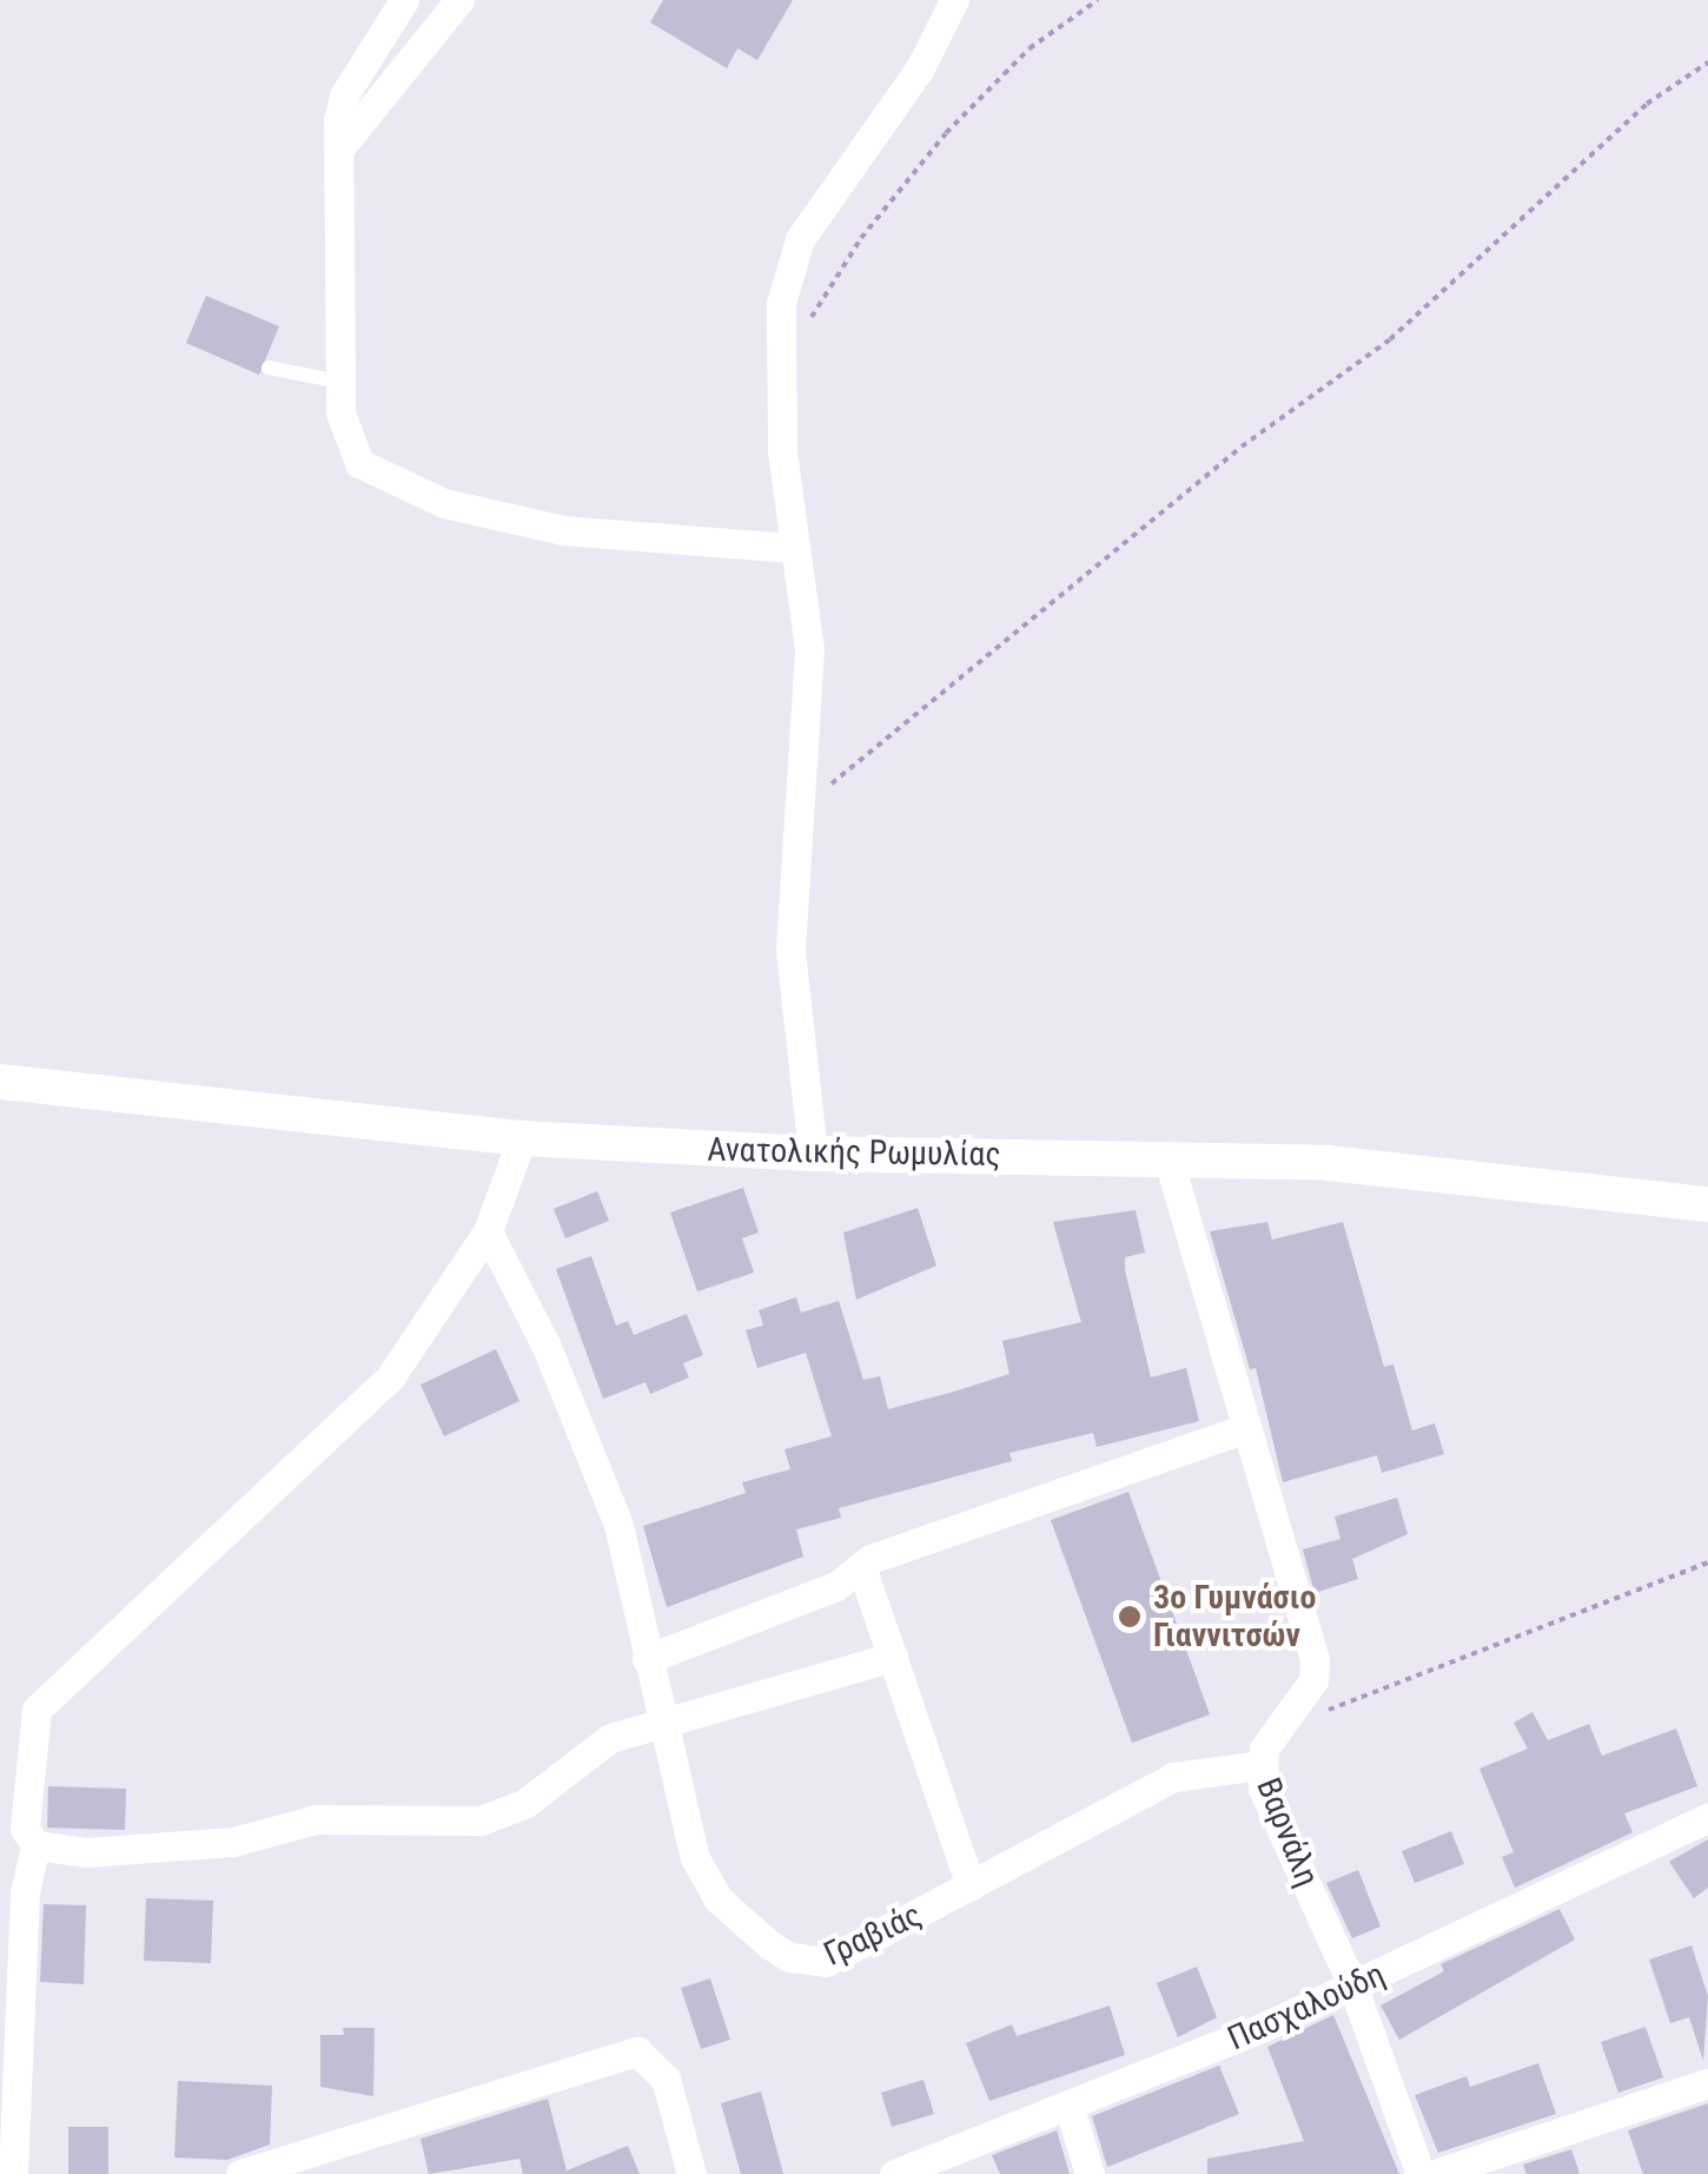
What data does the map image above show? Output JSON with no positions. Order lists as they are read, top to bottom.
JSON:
{
  "streets": {
    "street": [
      "Ανατολικής Ρωμυλίας",
      "Βαρνάλη",
      "Γραβιάς",
      "Πασχαλούδη"
    ]
  },
  "crossings": [
    ["Ανατολικής Ρωμυλίας", "Βαρνάλη"],
    ["Βαρνάλη", "Γραβιάς"],
    ["Βαρνάλη", "Πασχαλούδη"]
  ],
  "places": ["3ο Γυμνάσιο Γιαννιτσών"]
}
